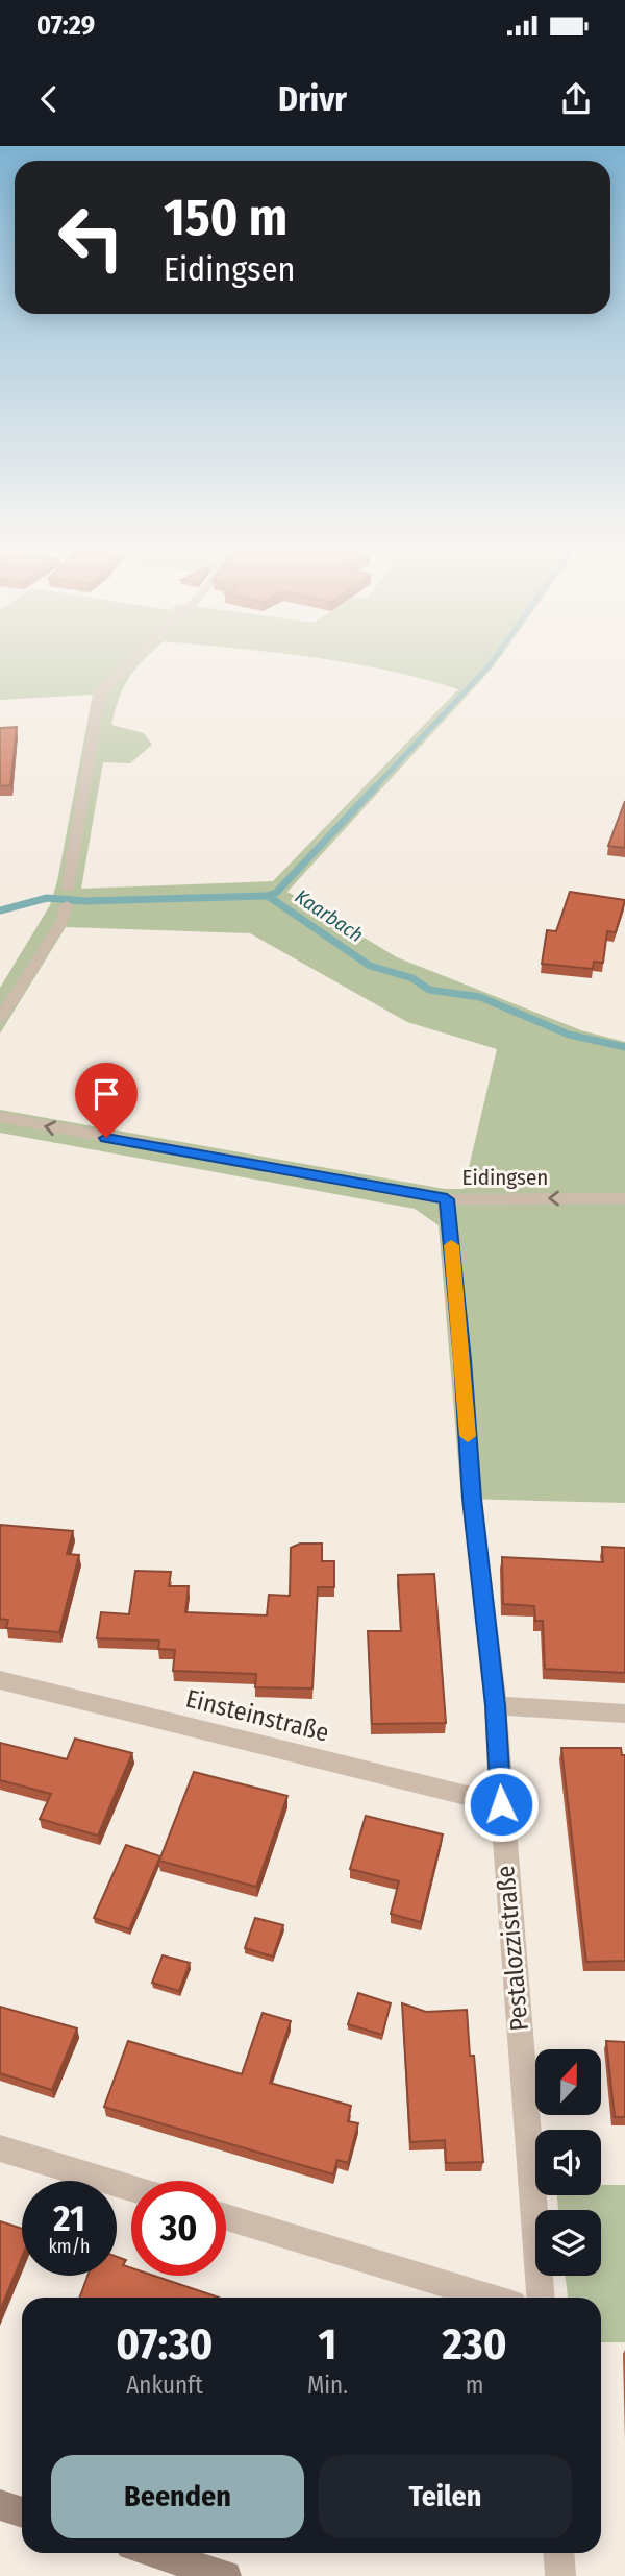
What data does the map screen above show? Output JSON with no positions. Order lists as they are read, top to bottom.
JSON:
{
  "streets": {
    "street": ["Eidingsen", "Einsteinstraße", "Pestalozzistraße"]
  },
  "crossings": [
    ["Eidingsen", "Pestalozzistraße"],
    ["Einsteinstraße", "Pestalozzistraße"]
  ],
  "one_way": ["Eidingsen"],
  "water": ["Kaarbach"],
  "north": "top",
  "page": {
    "status": "07:29",
    "header": "Drivr",
    "turn": ["150 m", "Eidingsen"],
    "speed": "21 km/h",
    "limit": "30",
    "eta": [
      "07:30",
      "Ankunft",
      "1",
      "Min.",
      "230",
      "m"
    ],
    "buttons": ["Beenden", "Teilen"]
  }
}
